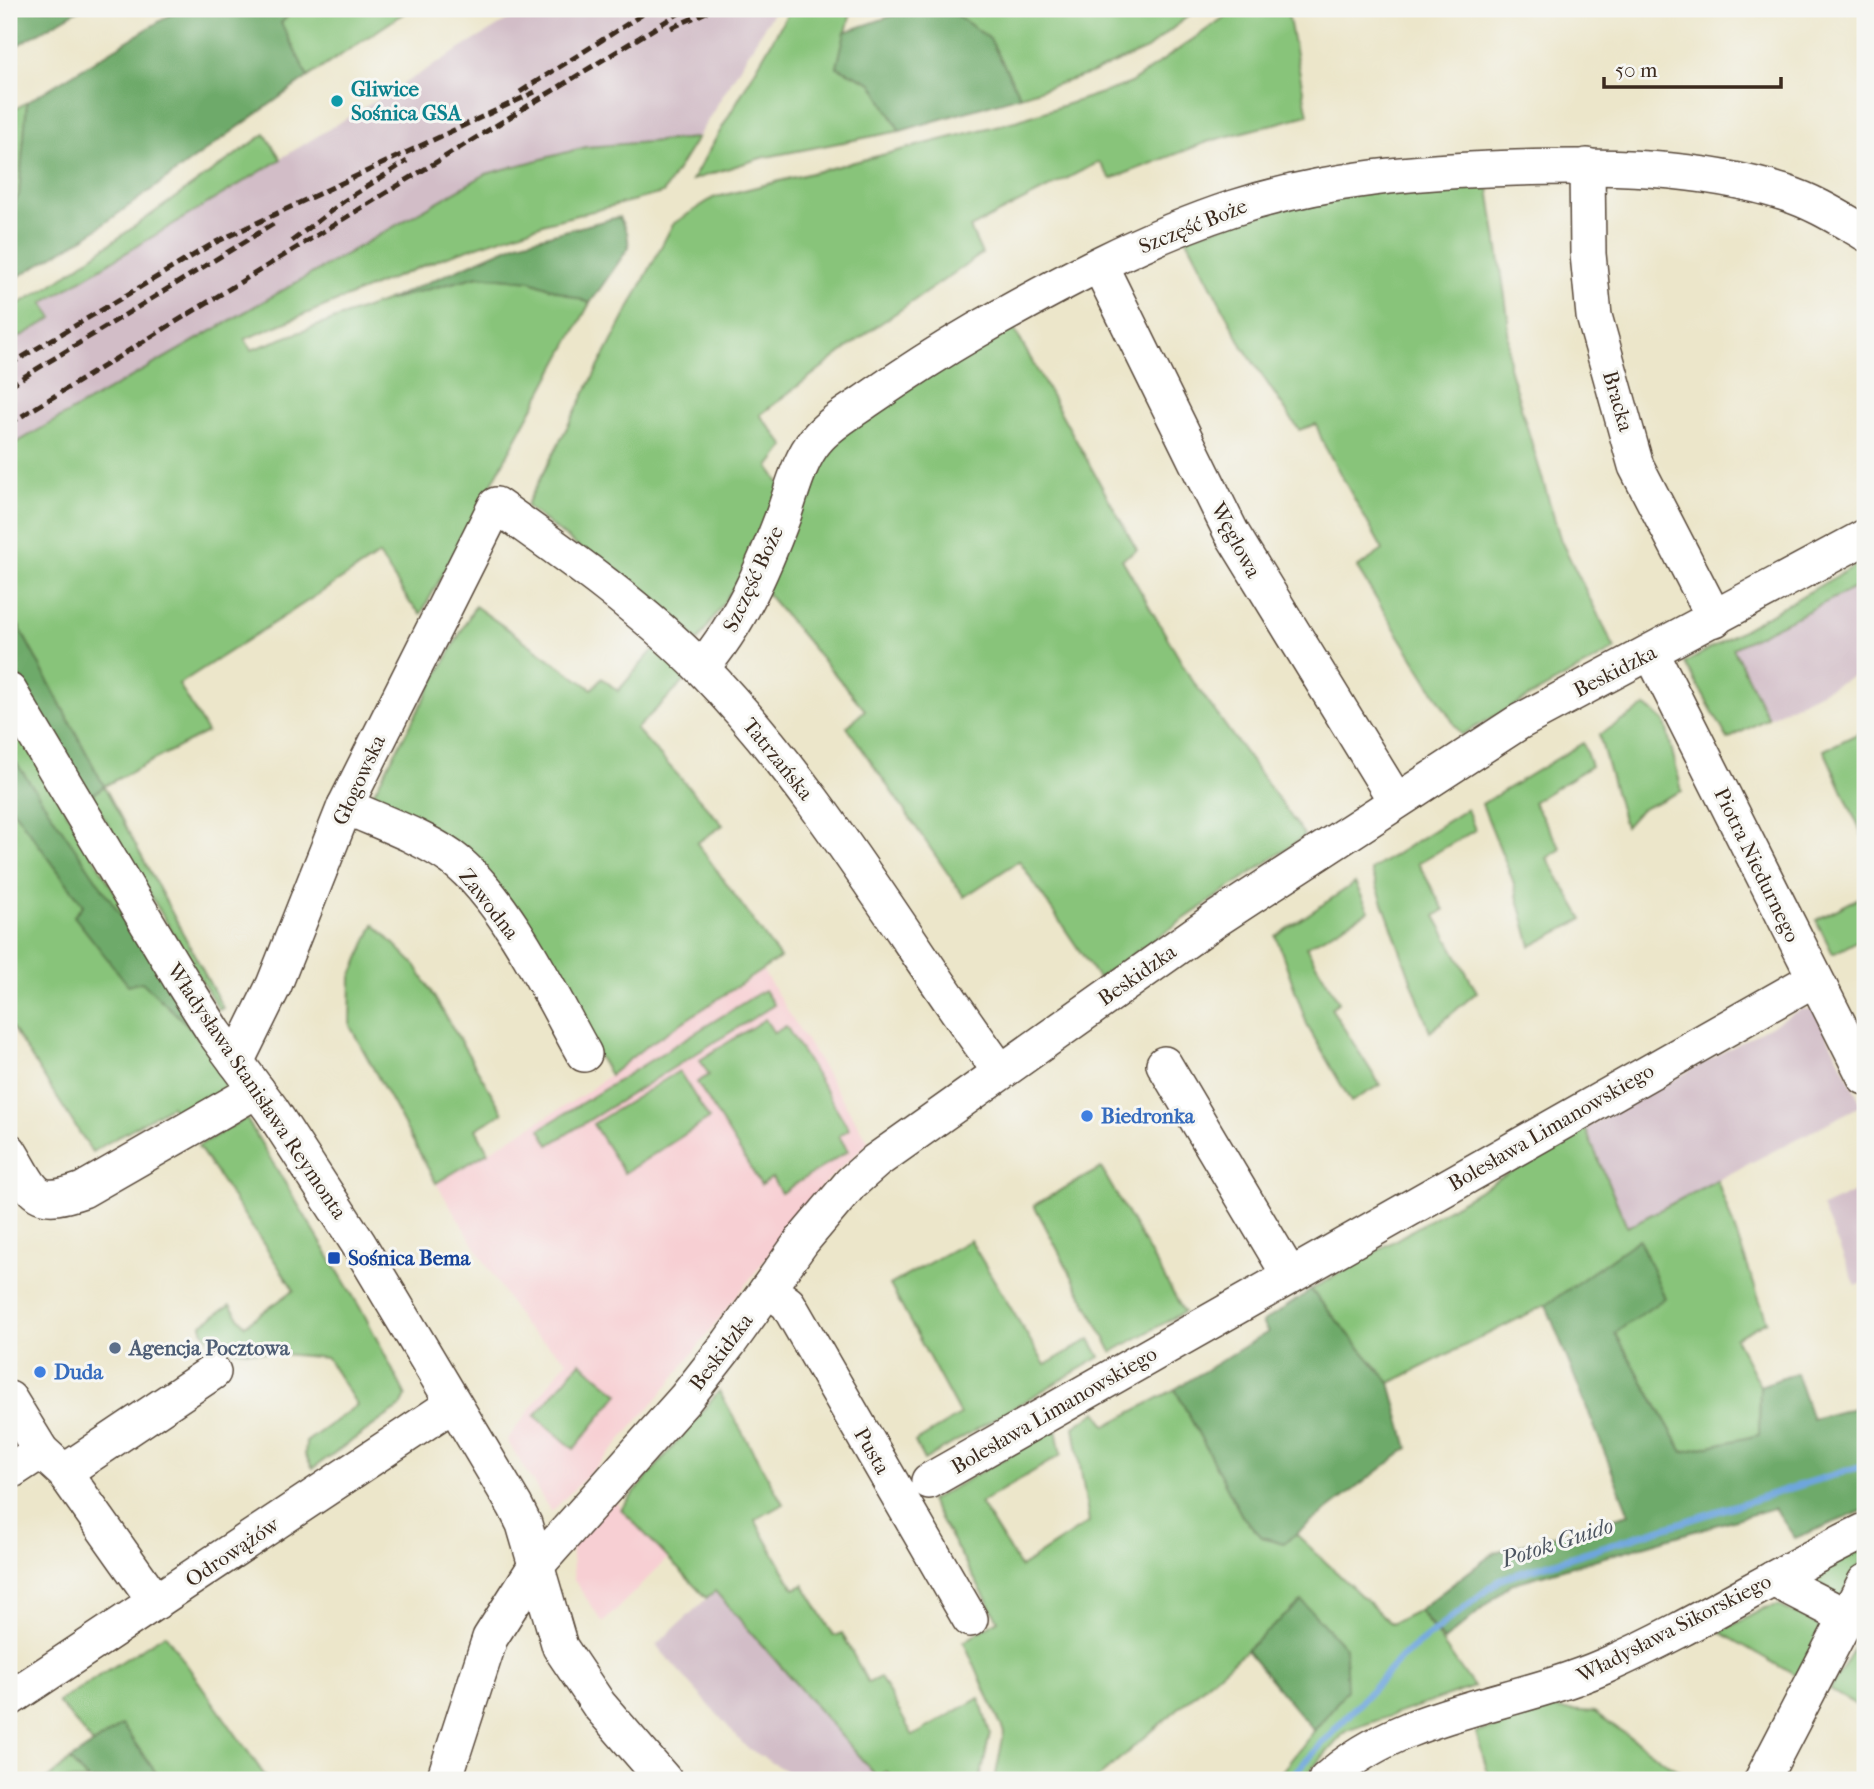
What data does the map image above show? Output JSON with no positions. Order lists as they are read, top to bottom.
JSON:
{
  "streets": {
    "street": [
      "Szczęść Boże",
      "Bracka",
      "Węglowa",
      "Beskidzka",
      "Tatrzańska",
      "Głogowska",
      "Piotra Niedurnego",
      "Zawodna",
      "Władysława Stanisława Reymonta",
      "Bolesława Limanowskiego",
      "Pusta",
      "Odrowążów",
      "Władysława Sikorskiego"
    ]
  },
  "crossings": [
    ["Szczęść Boże", "Bracka"],
    ["Szczęść Boże", "Węglowa"],
    ["Szczęść Boże", "Tatrzańska"],
    ["Bracka", "Beskidzka"],
    ["Węglowa", "Beskidzka"],
    ["Beskidzka", "Tatrzańska"],
    ["Beskidzka", "Piotra Niedurnego"],
    ["Beskidzka", "Władysława Stanisława Reymonta"],
    ["Beskidzka", "Pusta"],
    ["Tatrzańska", "Głogowska"],
    ["Głogowska", "Zawodna"],
    ["Głogowska", "Władysława Stanisława Reymonta"],
    ["Piotra Niedurnego", "Bolesława Limanowskiego"],
    ["Władysława Stanisława Reymonta", "Odrowążów"]
  ],
  "water": ["Potok Guido"],
  "places": {
    "other": [
      "Gliwice Sośnica GSA",
      "Biedronka",
      "Agencja Pocztowa",
      "Duda"
    ],
    "transit": ["Sośnica Bema"]
  },
  "scale_bar": "50 m"
}
